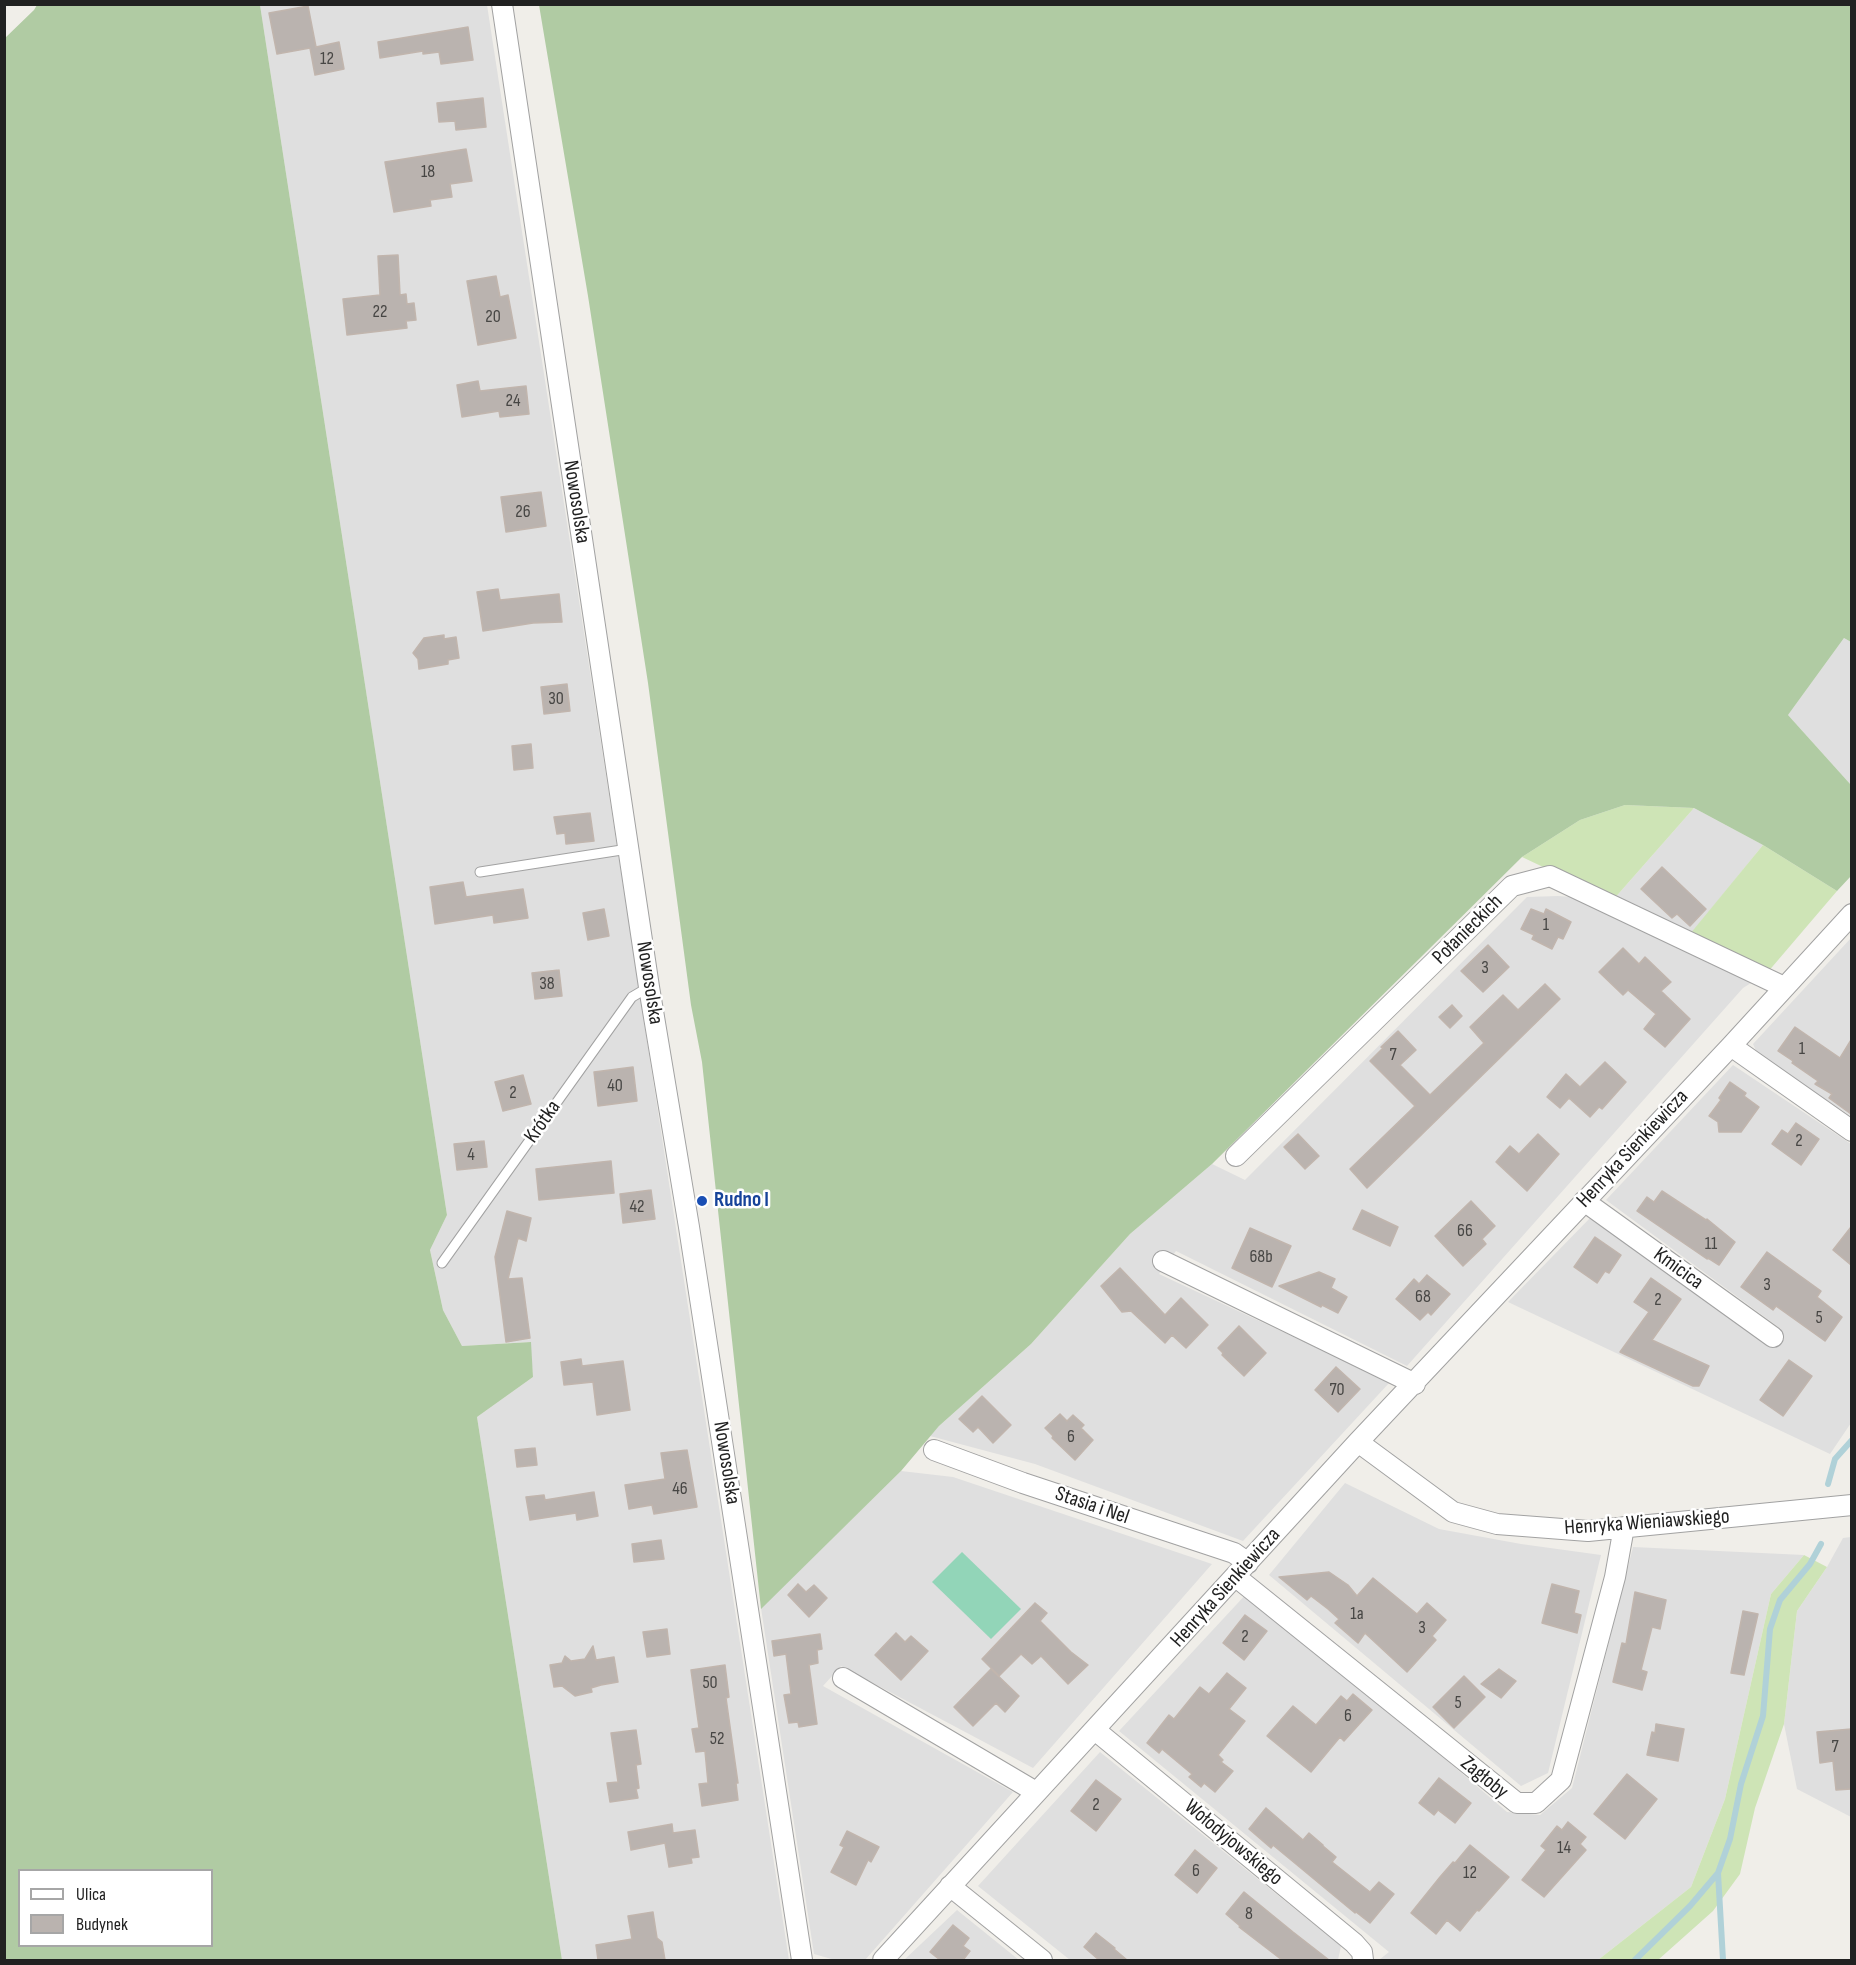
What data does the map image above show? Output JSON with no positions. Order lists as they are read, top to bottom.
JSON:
{
  "streets": {
    "street": [
      "Nowosolska",
      "Połanieckich",
      "Henryka Sienkiewicza",
      "Kmicica",
      "Stasia i Nel",
      "Henryka Wieniawskiego",
      "Zagłoby",
      "Wołodyjowskiego"
    ],
    "lane": ["Krótka"]
  },
  "crossings": [
    ["Nowosolska", "Krótka"],
    ["Połanieckich", "Henryka Sienkiewicza"],
    ["Henryka Sienkiewicza", "Kmicica"],
    ["Henryka Sienkiewicza", "Stasia i Nel"],
    ["Henryka Sienkiewicza", "Henryka Wieniawskiego"],
    ["Henryka Sienkiewicza", "Zagłoby"],
    ["Henryka Sienkiewicza", "Wołodyjowskiego"],
    ["Stasia i Nel", "Zagłoby"],
    ["Henryka Wieniawskiego", "Zagłoby"]
  ],
  "places": ["Rudno I"],
  "house_numbers": [
    "12",
    "18",
    "22",
    "20",
    "24",
    "26",
    "30",
    "1",
    "3",
    "38",
    "1",
    "7",
    "40",
    "2",
    "2",
    "4",
    "42",
    "66",
    "11",
    "68b",
    "3",
    "68",
    "2",
    "5",
    "70",
    "6",
    "46",
    "1a",
    "3",
    "2",
    "50",
    "5",
    "6",
    "52",
    "7",
    "2",
    "14",
    "6",
    "12",
    "8"
  ],
  "legend": ["Ulica", "Budynek"]
}
